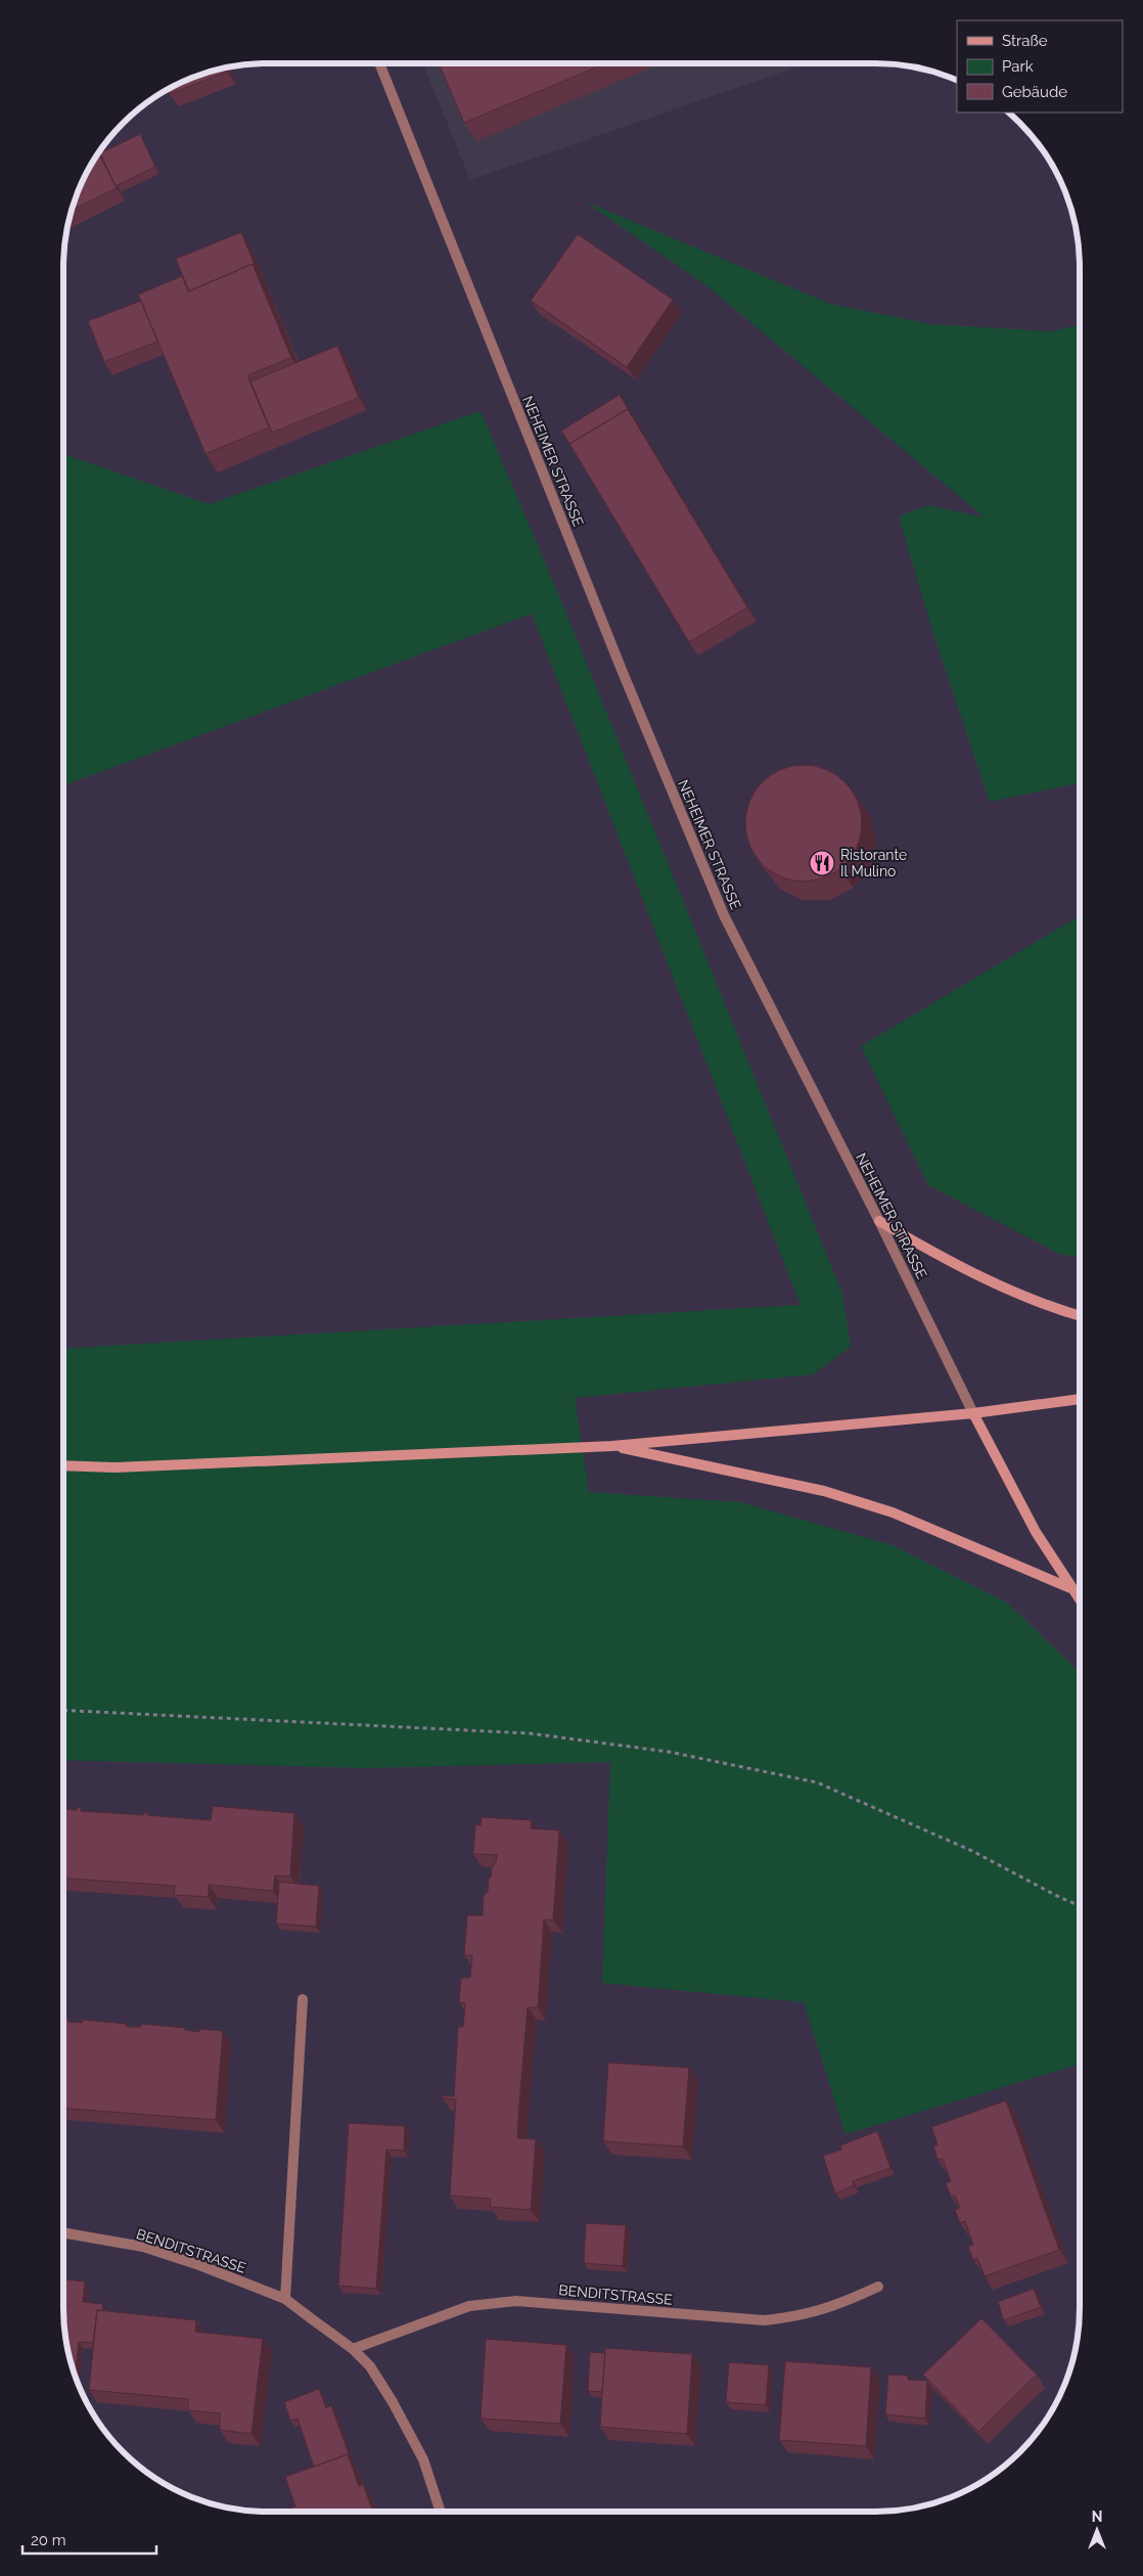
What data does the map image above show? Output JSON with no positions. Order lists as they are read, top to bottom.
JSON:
{
  "streets": {
    "main road": ["NEHEIMER STRASSE"],
    "street": ["BENDITSTRASSE"]
  },
  "places": {
    "restaurant": ["Ristorante Il Mulino"]
  },
  "legend": ["Straße", "Park", "Gebäude"],
  "scale_bar": "20 m",
  "north": "top"
}
